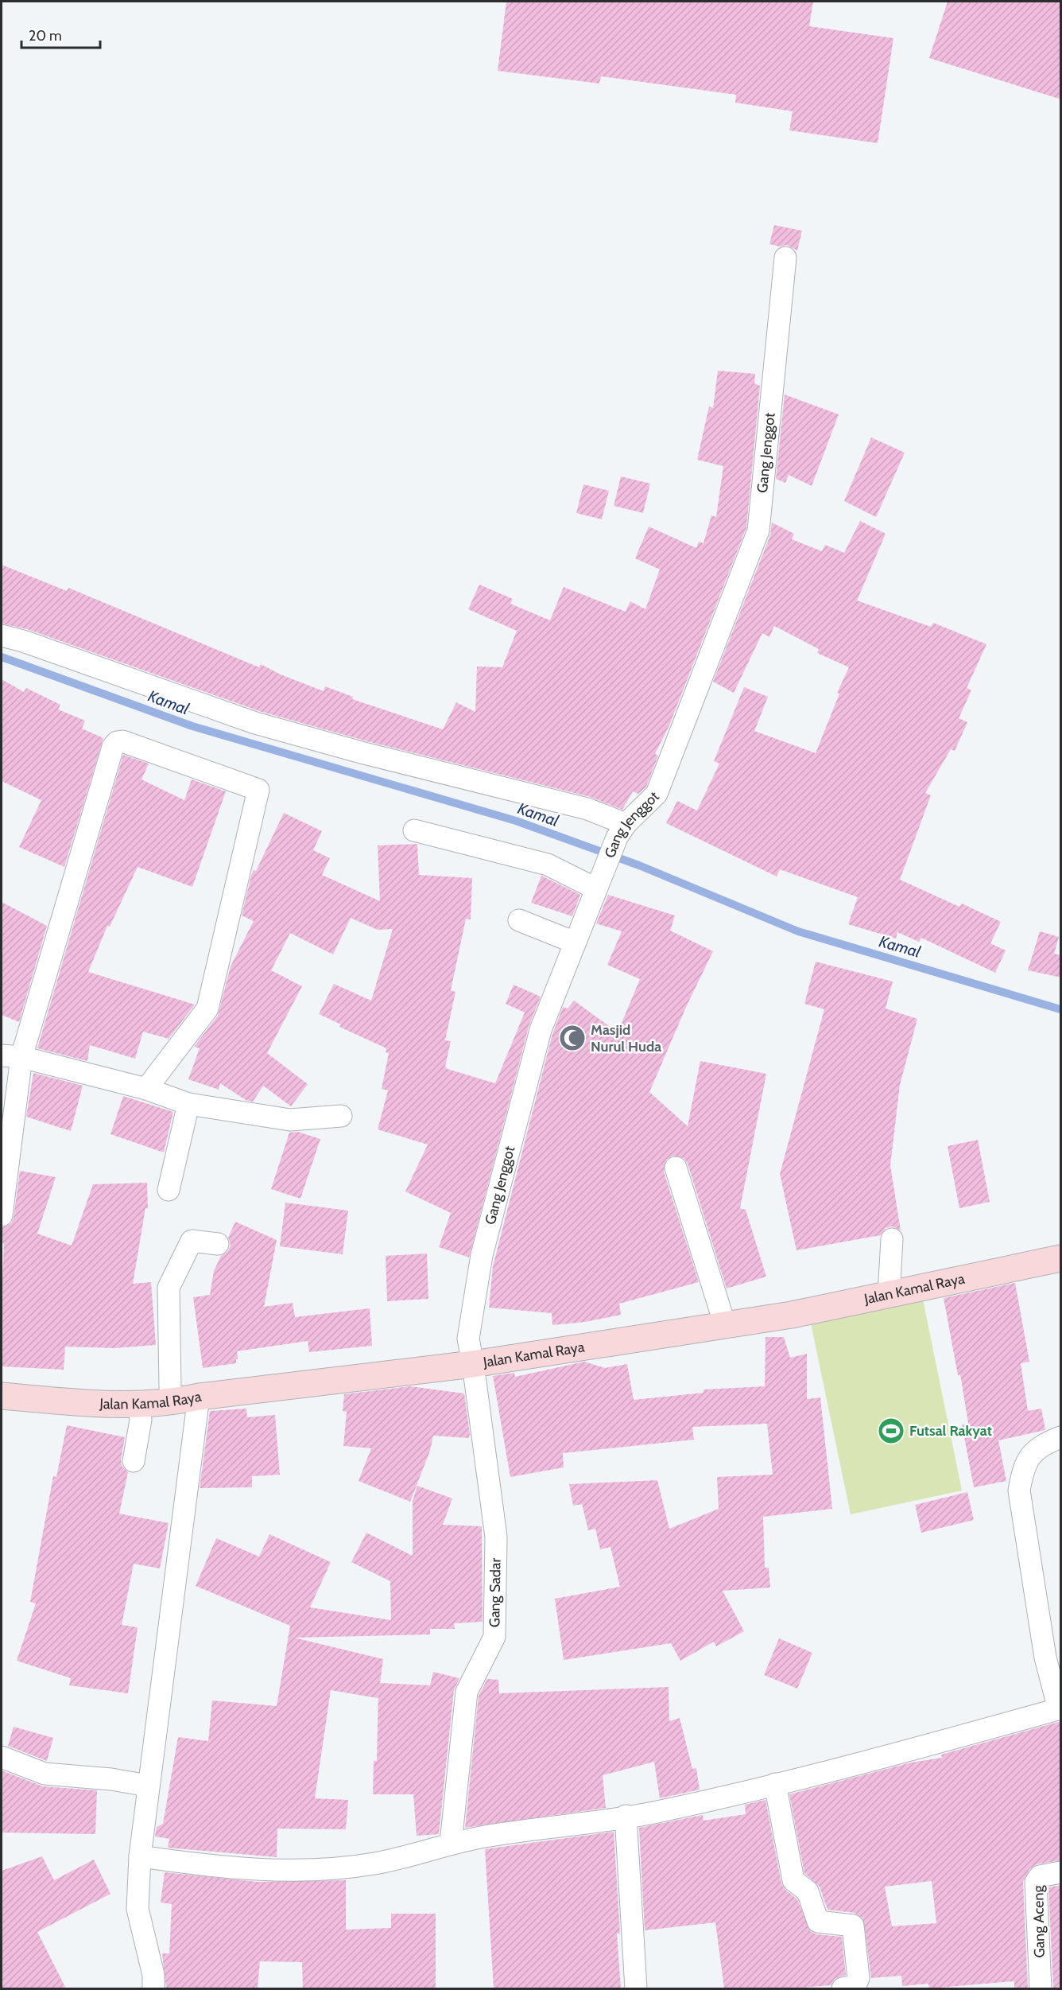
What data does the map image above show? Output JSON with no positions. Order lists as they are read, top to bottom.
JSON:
{
  "streets": {
    "main road": ["Jalan Kamal Raya"],
    "street": ["Gang Jenggot", "Gang Sadar", "Gang Aceng"]
  },
  "crossings": [
    ["Gang Jenggot", "Jalan Kamal Raya"],
    ["Gang Jenggot", "Gang Sadar"],
    ["Jalan Kamal Raya", "Gang Sadar"]
  ],
  "water": ["Kamal"],
  "places": {
    "mosque": ["Masjid Nurul Huda"],
    "sports": ["Futsal Rakyat"]
  },
  "scale_bar": "20 m"
}
